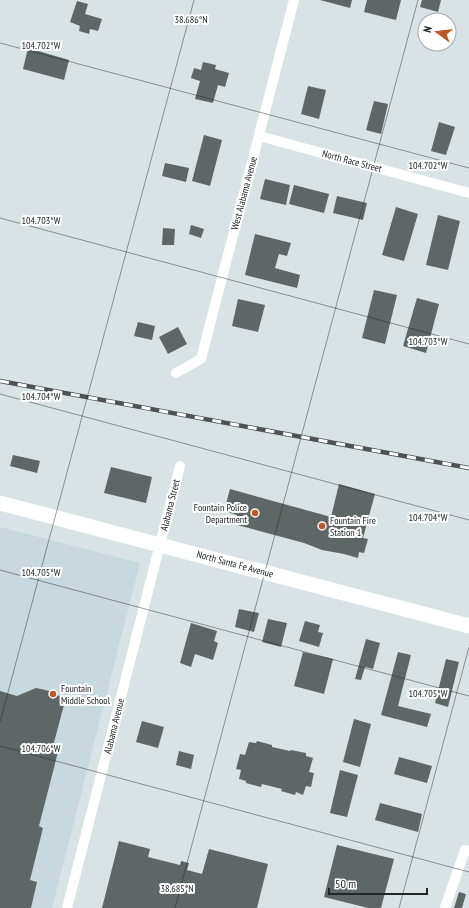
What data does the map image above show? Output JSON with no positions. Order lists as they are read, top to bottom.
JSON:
{
  "streets": {
    "main road": ["North Santa Fe Avenue"],
    "street": [
      "North Race Street",
      "West Alabama Avenue",
      "Alabama Street",
      "Alabama Avenue"
    ]
  },
  "crossings": [
    ["North Race Street", "West Alabama Avenue"],
    ["Alabama Street", "North Santa Fe Avenue"],
    ["Alabama Street", "Alabama Avenue"],
    ["North Santa Fe Avenue", "Alabama Avenue"]
  ],
  "places": ["Fountain Police Department", "Fountain Fire Station 1", "Fountain Middle School"],
  "scale_bar": "50 m",
  "north": "left",
  "coordinates": [
    "38.686°N",
    "104.702°W",
    "104.703°W",
    "104.704°W",
    "104.705°W",
    "104.706°W",
    "38.685°N"
  ]
}
